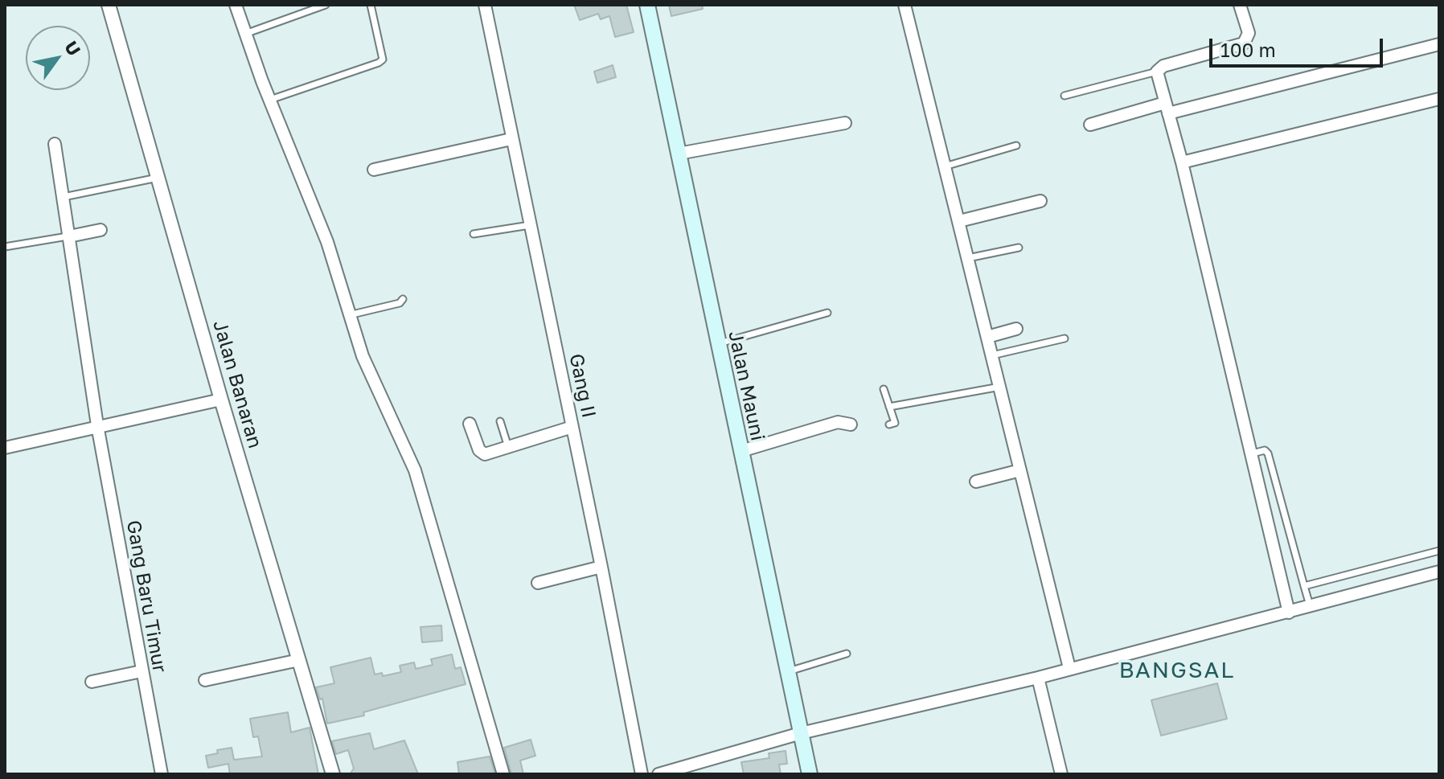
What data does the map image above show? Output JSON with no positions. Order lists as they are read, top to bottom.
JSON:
{
  "streets": {
    "main road": ["Jalan Mauni"],
    "street": ["Jalan Banaran", "Gang II", "Gang Baru Timur"]
  },
  "districts": ["BANGSAL"],
  "scale_bar": "100 m",
  "north": "top right"
}
